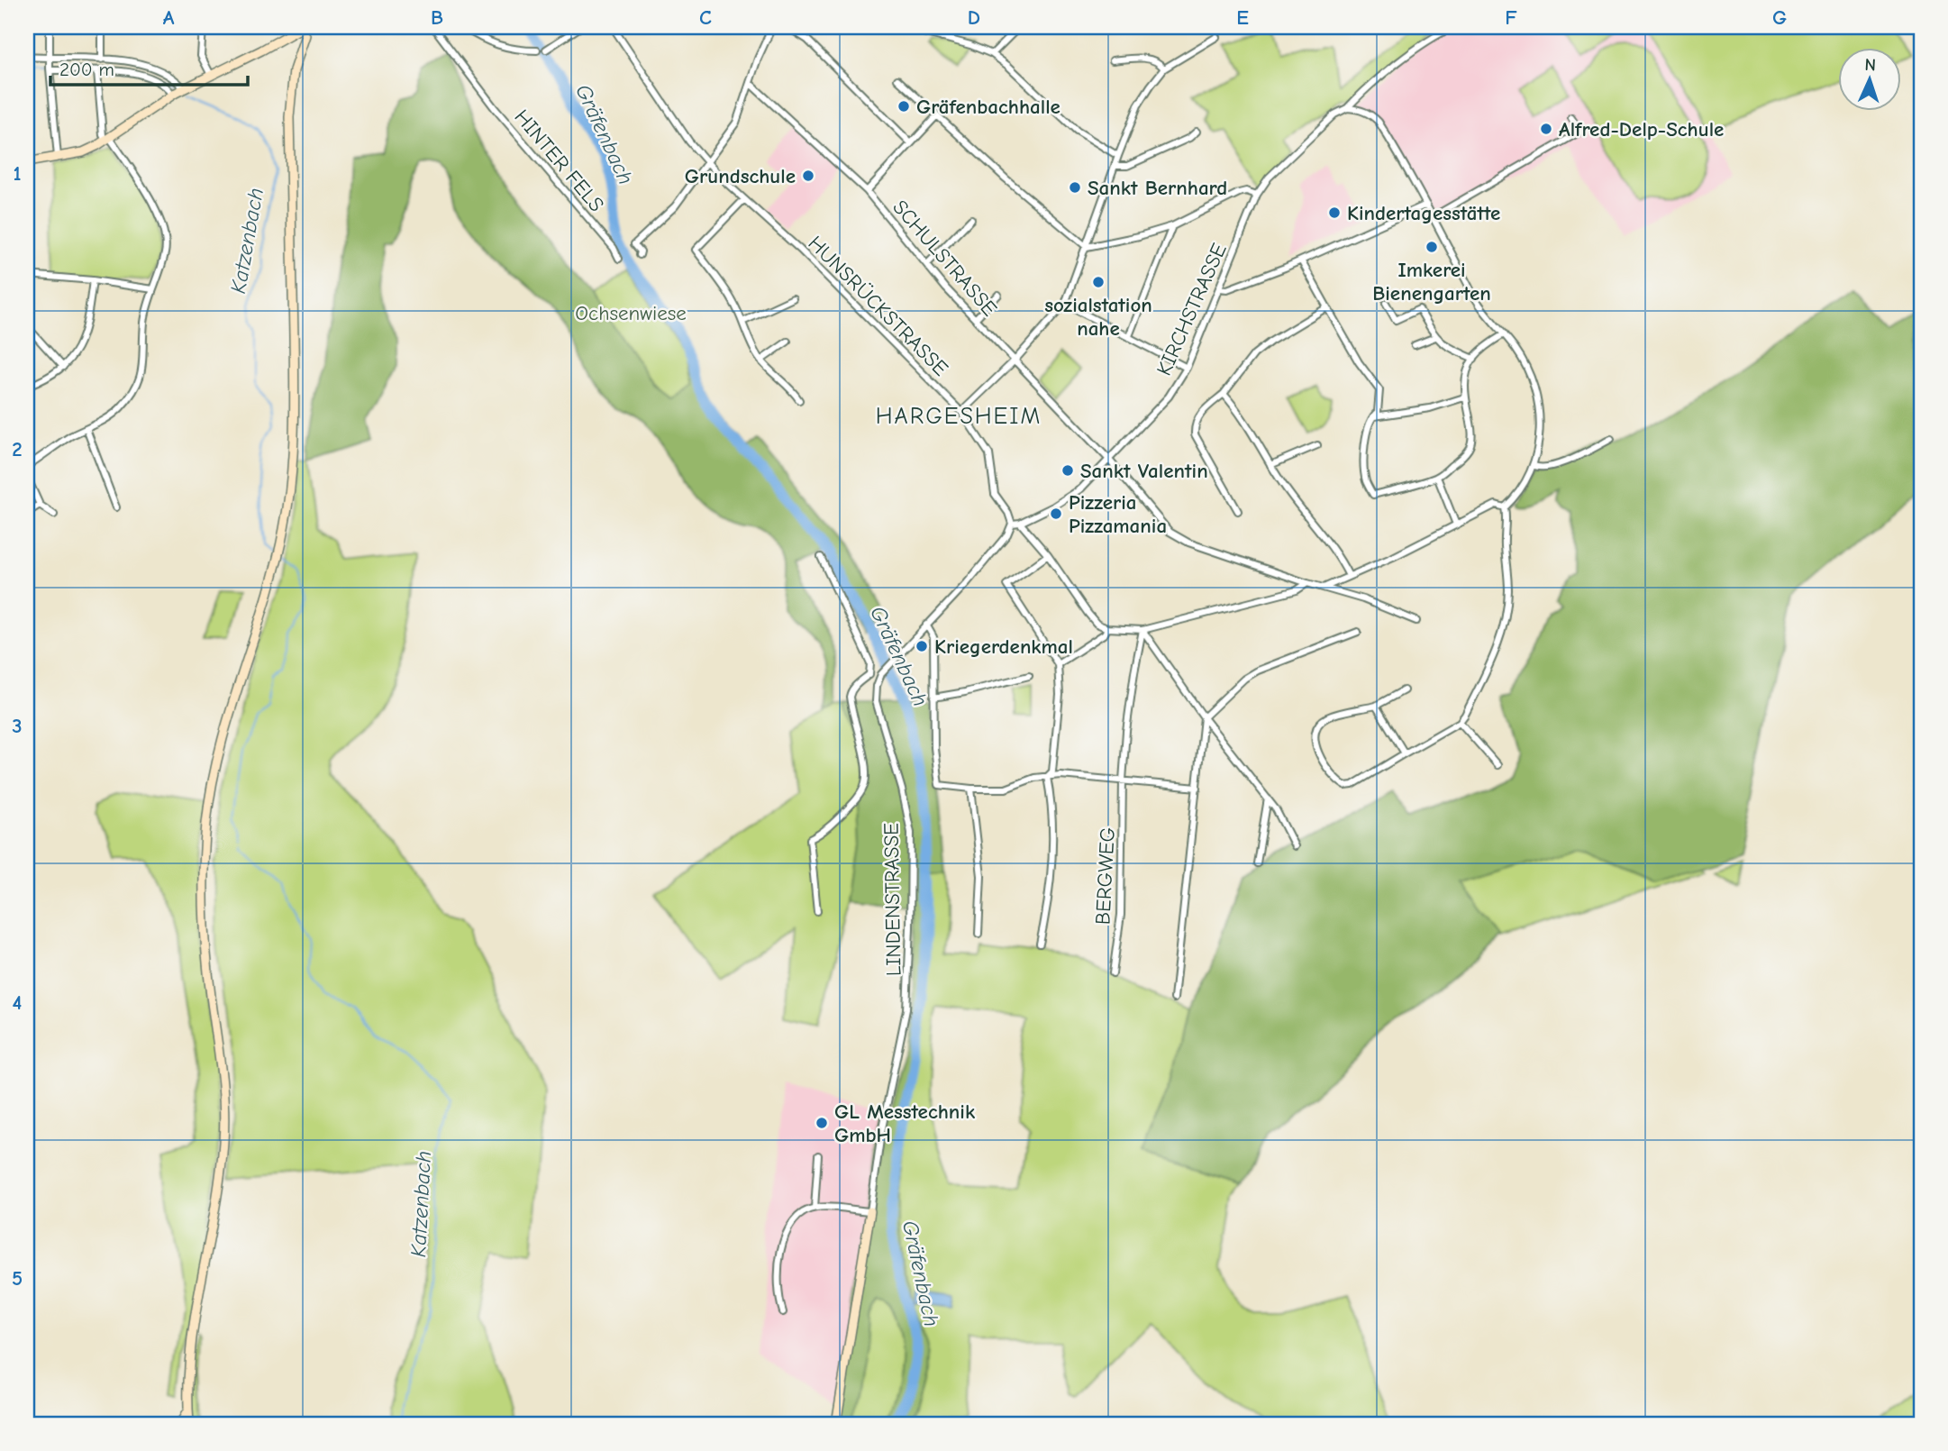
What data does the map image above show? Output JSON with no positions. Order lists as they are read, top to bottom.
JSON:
{
  "streets": {
    "street": [
      "HINTER FELS",
      "SCHULSTRASSE",
      "HUNSRÜCKSTRASSE",
      "KIRCHSTRASSE",
      "BERGWEG",
      "LINDENSTRASSE"
    ]
  },
  "crossings": [
    ["SCHULSTRASSE", "KIRCHSTRASSE"],
    ["HUNSRÜCKSTRASSE", "KIRCHSTRASSE"]
  ],
  "districts": ["HARGESHEIM"],
  "water": ["Gräfenbach", "Katzenbach"],
  "parks": ["Ochsenwiese"],
  "places": [
    "Gräfenbachhalle",
    "Alfred-Delp-Schule",
    "Grundschule",
    "Sankt Bernhard",
    "Kindertagesstätte",
    "Imkerei Bienengarten",
    "sozialstation nahe",
    "Sankt Valentin",
    "Pizzeria Pizzamania",
    "Kriegerdenkmal",
    "GL Messtechnik GmbH"
  ],
  "scale_bar": "200 m",
  "north": "top",
  "grid": {
    "columns": [
      "A",
      "B",
      "C",
      "D",
      "E",
      "F",
      "G"
    ],
    "rows": [
      "1",
      "2",
      "3",
      "4",
      "5"
    ]
  }
}
